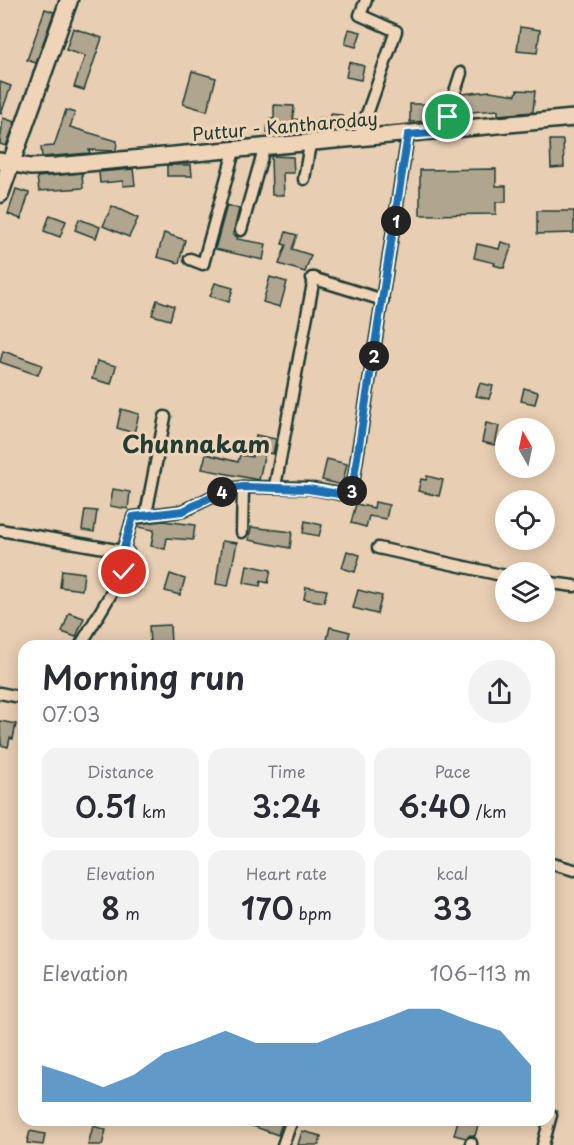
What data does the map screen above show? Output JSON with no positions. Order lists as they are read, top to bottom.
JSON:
{
  "streets": {
    "main road": ["Puttur - Kantharoday"]
  },
  "districts": ["Chunnakam"],
  "north": "top",
  "page": {
    "pins": [
      "1",
      "2",
      "3",
      "4"
    ],
    "heading": ["Morning run", "07:03"],
    "stats": [
      ["Distance", "0.51 km"],
      ["Time", "3:24"],
      ["Pace", "6:40 /km"],
      ["Elevation", "8 m"],
      ["Heart rate", "170 bpm"],
      ["kcal", "33"]
    ],
    "chart": ["Elevation", "106–113 m"]
  }
}
